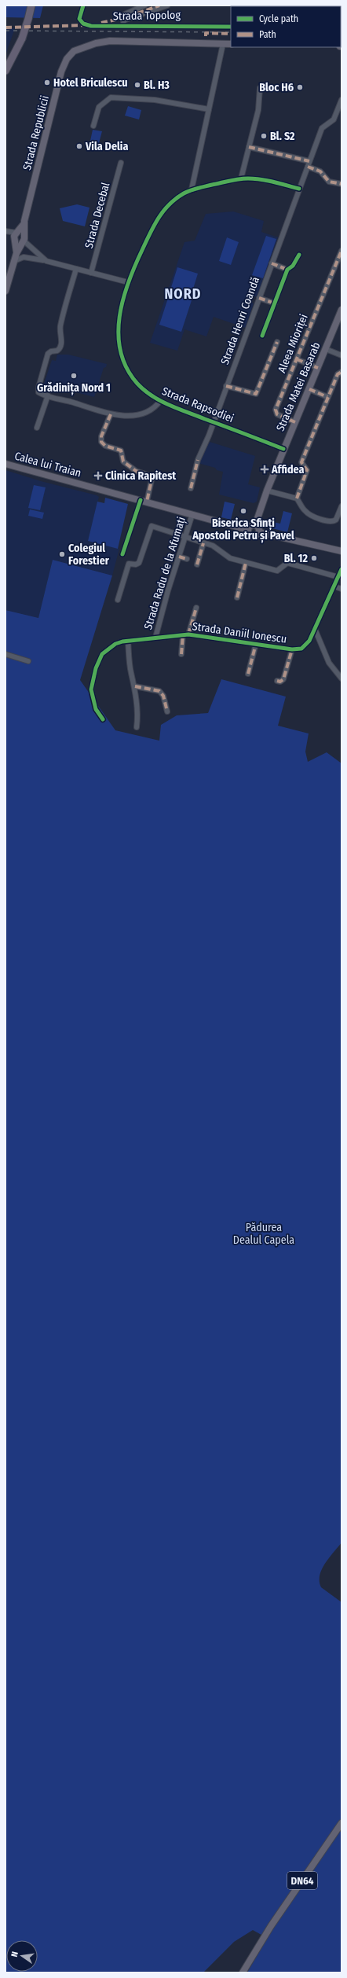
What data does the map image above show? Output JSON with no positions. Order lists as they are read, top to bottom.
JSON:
{
  "streets": {
    "main road": [
      "Strada Republicii",
      "Strada Matei Basarab",
      "Calea lui Traian",
      "DN64"
    ],
    "street": [
      "Strada Topolog",
      "Strada Decebal",
      "Strada Henri Coandă",
      "Aleea Mioriței",
      "Strada Rapsodiei",
      "Strada Radu de la Afumați",
      "Strada Daniil Ionescu"
    ]
  },
  "crossings": [
    ["Strada Henri Coandă", "Strada Rapsodiei"],
    ["Aleea Mioriței", "Strada Matei Basarab"],
    ["Strada Matei Basarab", "Strada Rapsodiei"],
    ["Strada Matei Basarab", "Calea lui Traian"],
    ["Calea lui Traian", "Strada Radu de la Afumați"],
    ["Strada Radu de la Afumați", "Strada Daniil Ionescu"]
  ],
  "districts": ["NORD"],
  "parks": ["Pădurea Dealul Capela"],
  "places": {
    "other": [
      "Hotel Briculescu",
      "Bl. H3",
      "Bloc H6",
      "Bl. S2",
      "Vila Delia",
      "Grădinița Nord 1",
      "Biserica Sfinți Apostoli Petru și Pavel",
      "Colegiul Forestier",
      "Bl. 12"
    ],
    "health": ["Affidea", "Clinica Rapitest"]
  },
  "legend": ["Cycle path", "Path"],
  "north": "left"
}
